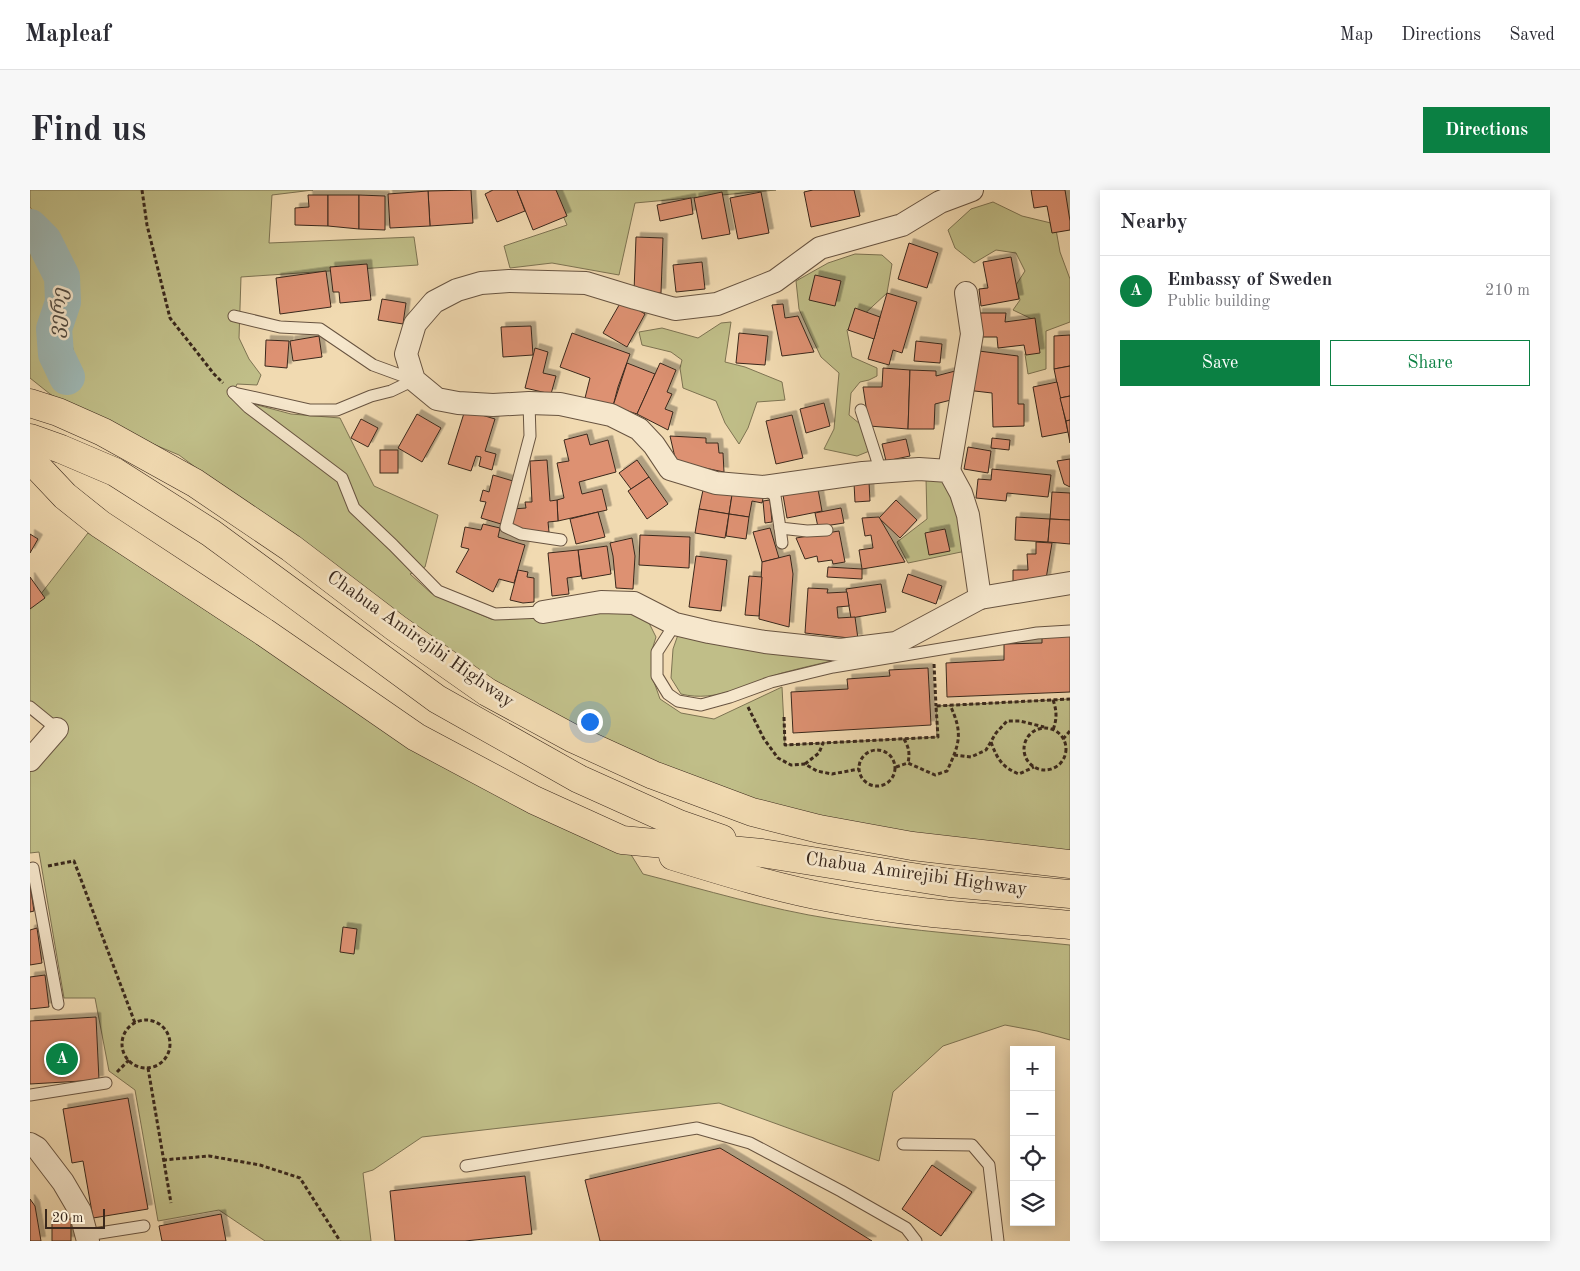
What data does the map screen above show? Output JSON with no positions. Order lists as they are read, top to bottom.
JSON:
{
  "streets": {
    "main road": ["Chabua Amirejibi Highway"]
  },
  "water": ["ვერე"],
  "scale_bar": "20 m",
  "page": {
    "header": "Mapleaf",
    "nav": ["Map", "Directions", "Saved"],
    "buttons": [
      "Directions",
      ["Save", "Share"]
    ],
    "title": "Find us",
    "heading": "Nearby",
    "list": [
      {
        "mark": "A",
        "name": "Embassy of Sweden",
        "note": "Public building",
        "value": "210 m"
      }
    ],
    "pins": "A",
    "map_buttons": ["+", "−"],
    "scale": "20 m"
  }
}
